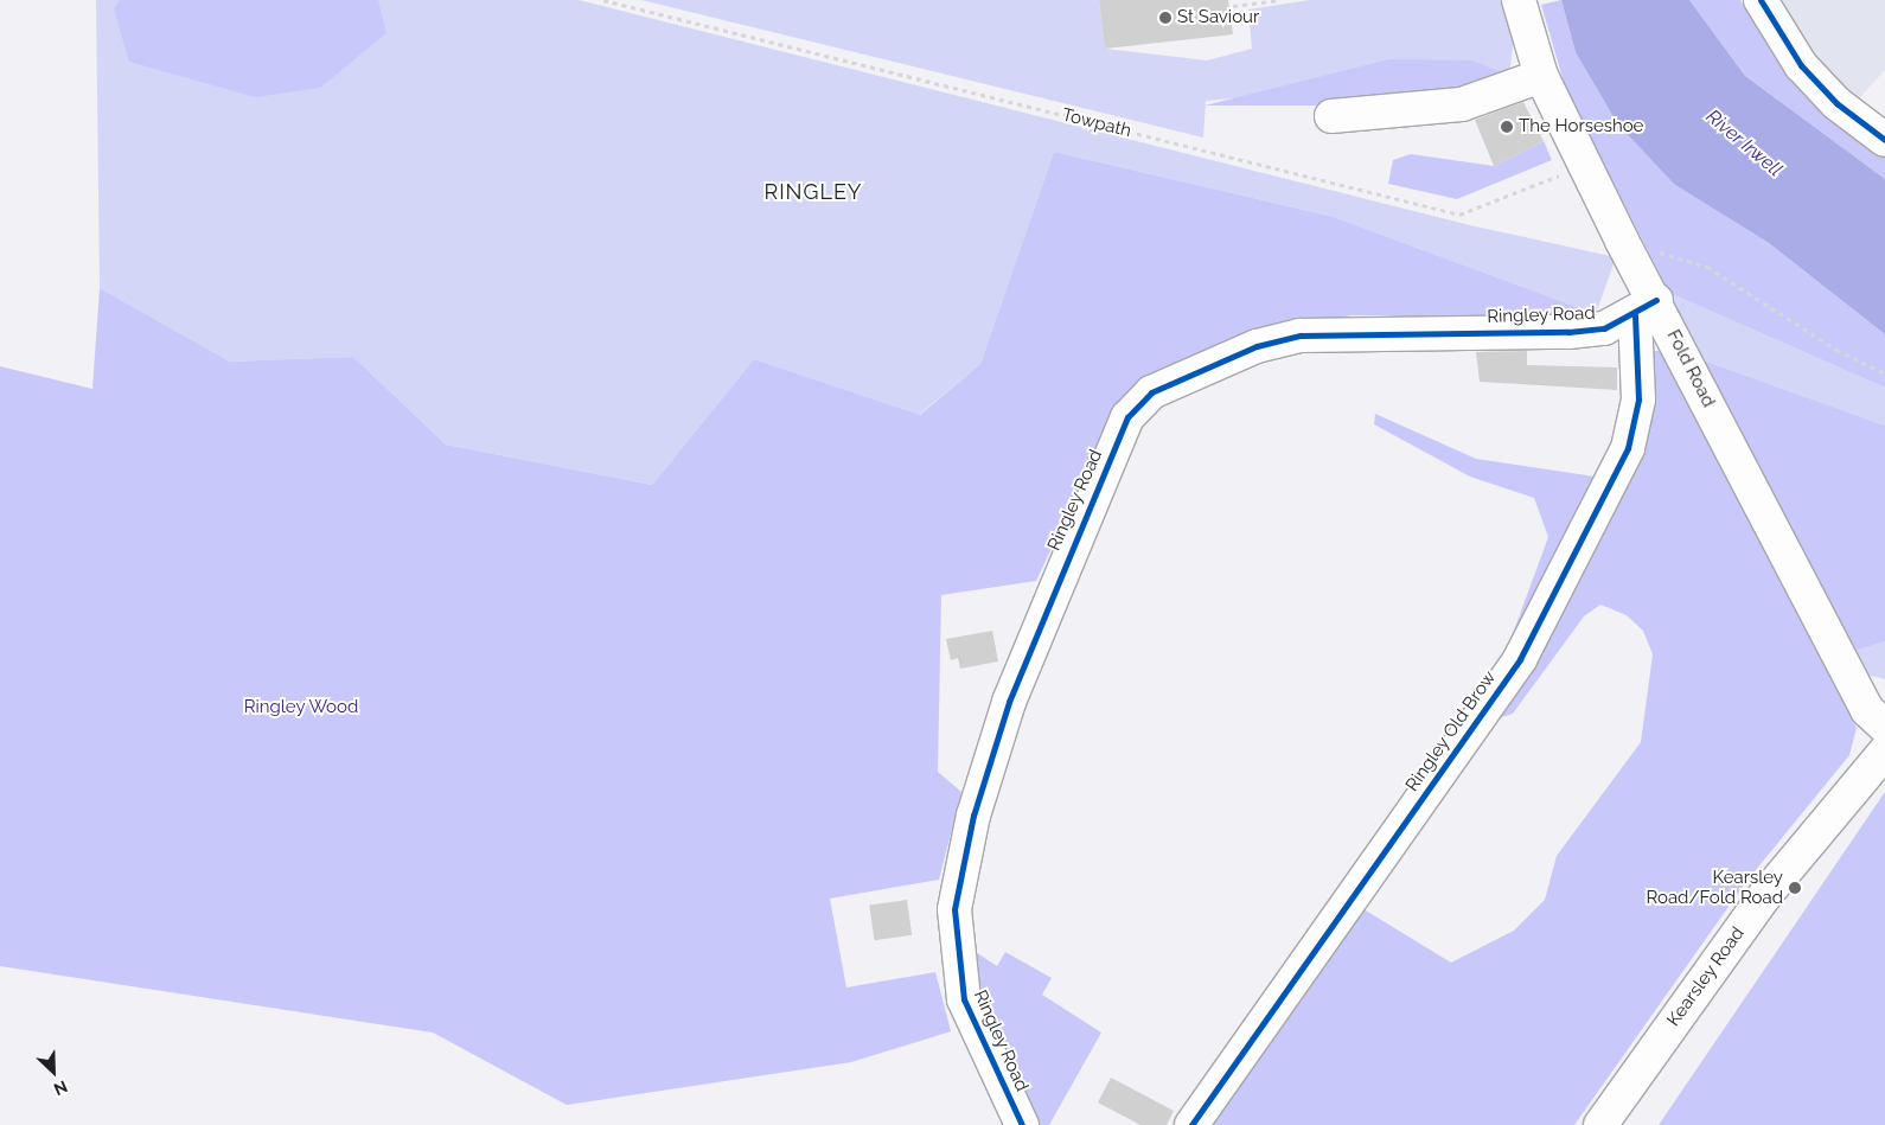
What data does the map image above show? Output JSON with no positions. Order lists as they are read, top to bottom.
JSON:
{
  "streets": {
    "street": [
      "Ringley Road",
      "Fold Road",
      "Ringley Old Brow",
      "Kearsley Road"
    ],
    "path": ["Towpath"]
  },
  "crossings": [
    ["Towpath", "Fold Road"],
    ["Ringley Road", "Fold Road"],
    ["Ringley Road", "Ringley Old Brow"],
    ["Fold Road", "Ringley Old Brow"]
  ],
  "districts": ["RINGLEY"],
  "water": ["River Irwell"],
  "parks": ["Ringley Wood"],
  "places": ["St Saviour", "The Horseshoe", "Kearsley Road/Fold Road"],
  "north": "bottom right"
}
